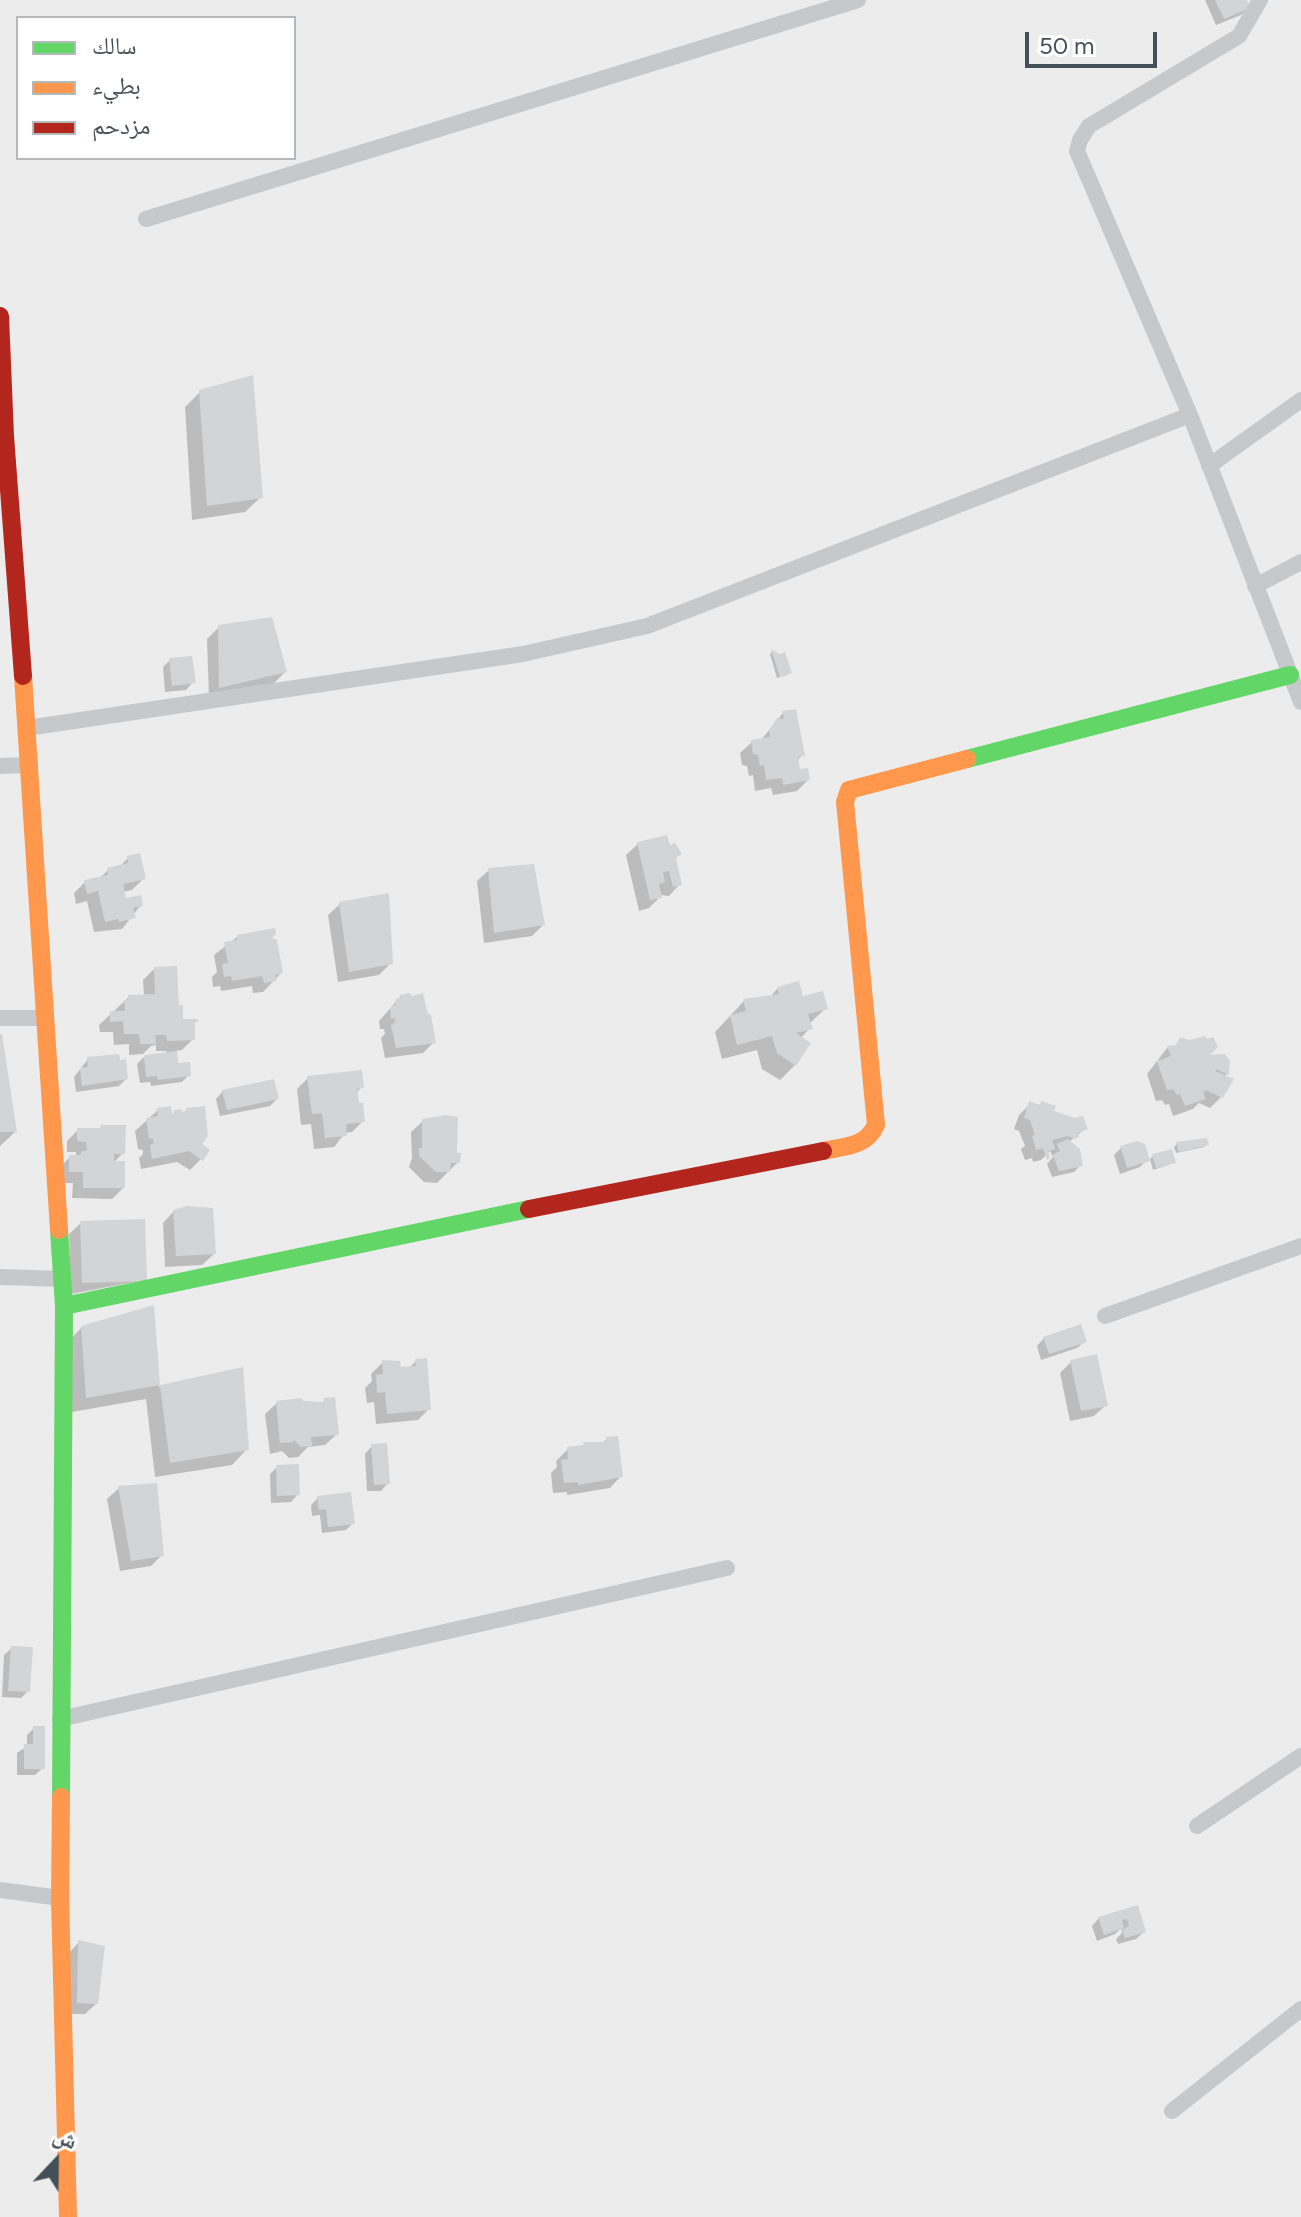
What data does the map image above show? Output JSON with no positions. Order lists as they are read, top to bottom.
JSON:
{
  "legend": ["سالك", "بطيء", "مزدحم"],
  "scale_bar": "50 m",
  "north": "top"
}
